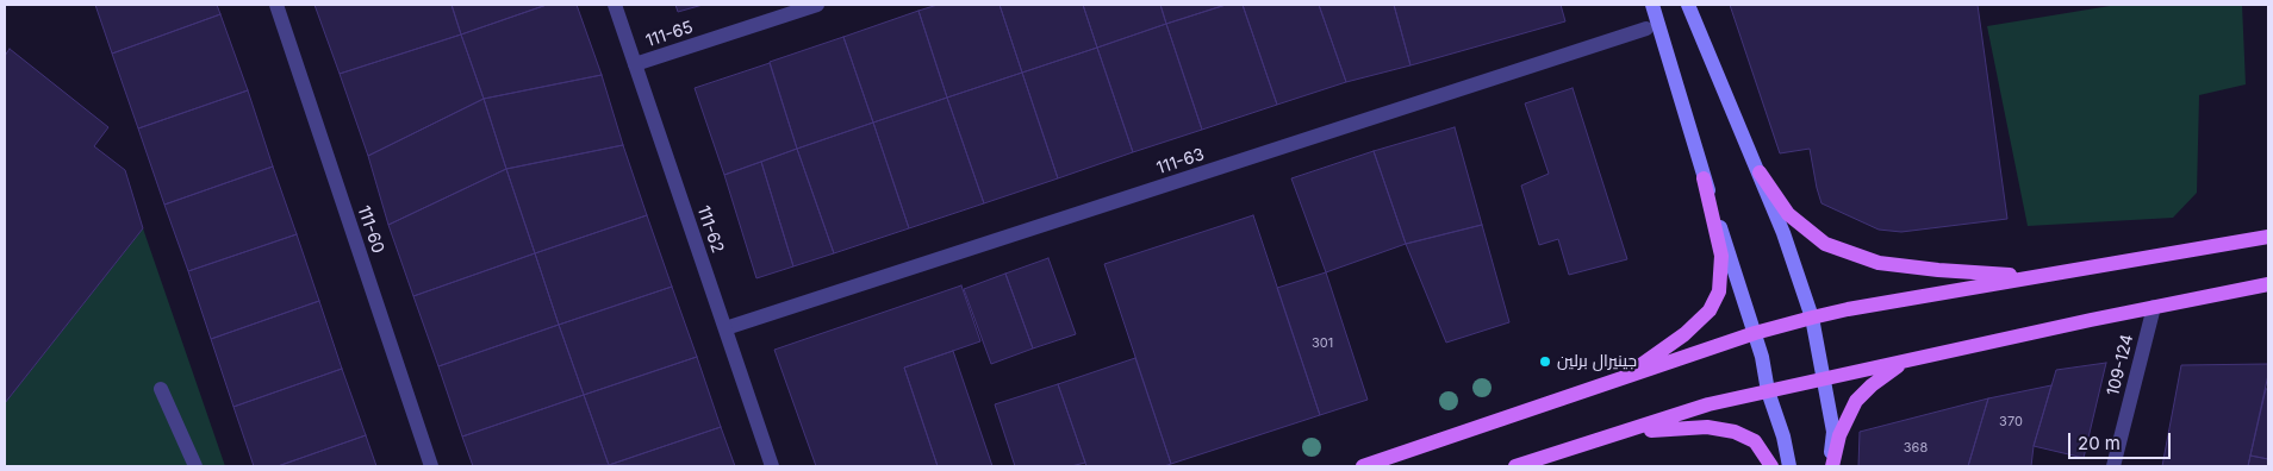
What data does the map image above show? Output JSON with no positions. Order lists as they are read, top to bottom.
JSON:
{
  "streets": {
    "street": [
      "111-65",
      "111-63",
      "111-60",
      "111-62",
      "109-124"
    ]
  },
  "crossings": [
    ["111-65", "111-62"],
    ["111-63", "111-62"]
  ],
  "places": ["جينيرال برلين"],
  "house_numbers": ["301", "370", "368"],
  "scale_bar": "20 m"
}
